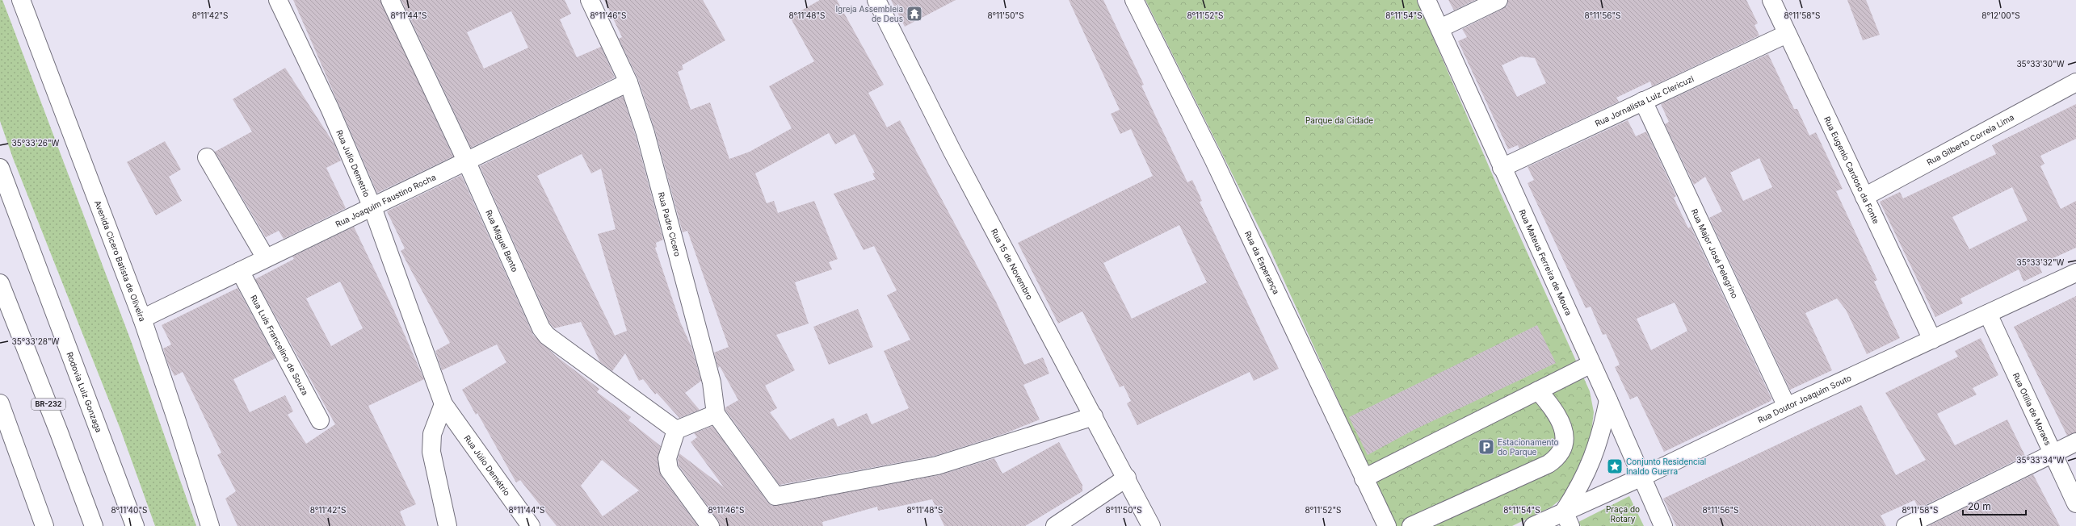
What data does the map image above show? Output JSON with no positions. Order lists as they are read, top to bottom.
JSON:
{
  "streets": {
    "main road": [
      "Rua Jornalista Luiz Clericuzi",
      "Rua Gilberto Correia Lima",
      "Rua Julio Demetrio",
      "Rua Eugenio Cardoso da Fonte",
      "Rua Joaquim Faustino Rocha",
      "Rua Padre Cicero",
      "Rua Miguel Bento",
      "Rua Major José Pelegrino",
      "Avenida Cicero Batista de Oliveira",
      "Rua da Esperança",
      "Rua Mateus Ferreira de Moura",
      "Rua 15 de Novembro",
      "Rua Luís Francelino de Souza",
      "Rodovia Luiz Gonzaga",
      "Rua Doutor Joaquim Souto",
      "BR-232",
      "Rua Otilia de Moraes",
      "Rua Júlio Demétrio"
    ]
  },
  "crossings": [
    ["Rua Jornalista Luiz Clericuzi", "Rua Eugenio Cardoso da Fonte"],
    ["Rua Jornalista Luiz Clericuzi", "Rua Major José Pelegrino"],
    ["Rua Jornalista Luiz Clericuzi", "Rua Mateus Ferreira de Moura"],
    ["Rua Gilberto Correia Lima", "Rua Eugenio Cardoso da Fonte"],
    ["Rua Julio Demetrio", "Rua Joaquim Faustino Rocha"],
    ["Rua Julio Demetrio", "Rua Júlio Demétrio"],
    ["Rua Eugenio Cardoso da Fonte", "Rua Doutor Joaquim Souto"],
    ["Rua Joaquim Faustino Rocha", "Rua Padre Cicero"],
    ["Rua Joaquim Faustino Rocha", "Rua Miguel Bento"],
    ["Rua Joaquim Faustino Rocha", "Avenida Cicero Batista de Oliveira"],
    ["Rua Joaquim Faustino Rocha", "Rua Luís Francelino de Souza"],
    ["Rua Major José Pelegrino", "Rua Doutor Joaquim Souto"],
    ["Rua Mateus Ferreira de Moura", "Rua Doutor Joaquim Souto"],
    ["Rua Doutor Joaquim Souto", "Rua Otilia de Moraes"]
  ],
  "parks": ["Parque da Cidade", "Praça do Rotary"],
  "places": {
    "temple": ["Igreja Assembleia de Deus"],
    "parking": ["Estacionamento do Parque"],
    "place": ["Conjunto Residencial Inaldo Guerra"]
  },
  "scale_bar": "20 m",
  "coordinates": [
    "8°11'42\"S",
    "8°11'44\"S",
    "8°11'46\"S",
    "8°11'48\"S",
    "8°11'50\"S",
    "8°11'52\"S",
    "8°11'54\"S",
    "8°11'56\"S",
    "8°11'58\"S",
    "8°12'00\"S",
    "35°33'30\"W",
    "35°33'26\"W",
    "35°33'32\"W",
    "35°33'28\"W",
    "35°33'34\"W",
    "8°11'40\"S"
  ]
}
